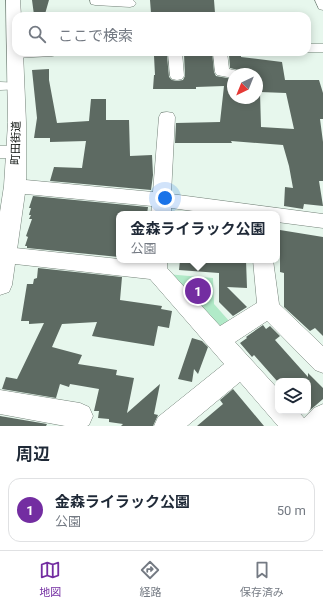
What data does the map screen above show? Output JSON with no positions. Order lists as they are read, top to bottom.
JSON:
{
  "streets": {
    "main road": ["町田街道"]
  },
  "north": "bottom left",
  "page": {
    "search": "ここで検索",
    "popup": ["金森ライラック公園", "公園"],
    "pins": "1",
    "heading": "周辺",
    "list": [
      {
        "mark": "1",
        "name": "金森ライラック公園",
        "note": "公園",
        "value": "50 m"
      }
    ],
    "nav": ["地図", "経路", "保存済み"]
  }
}
